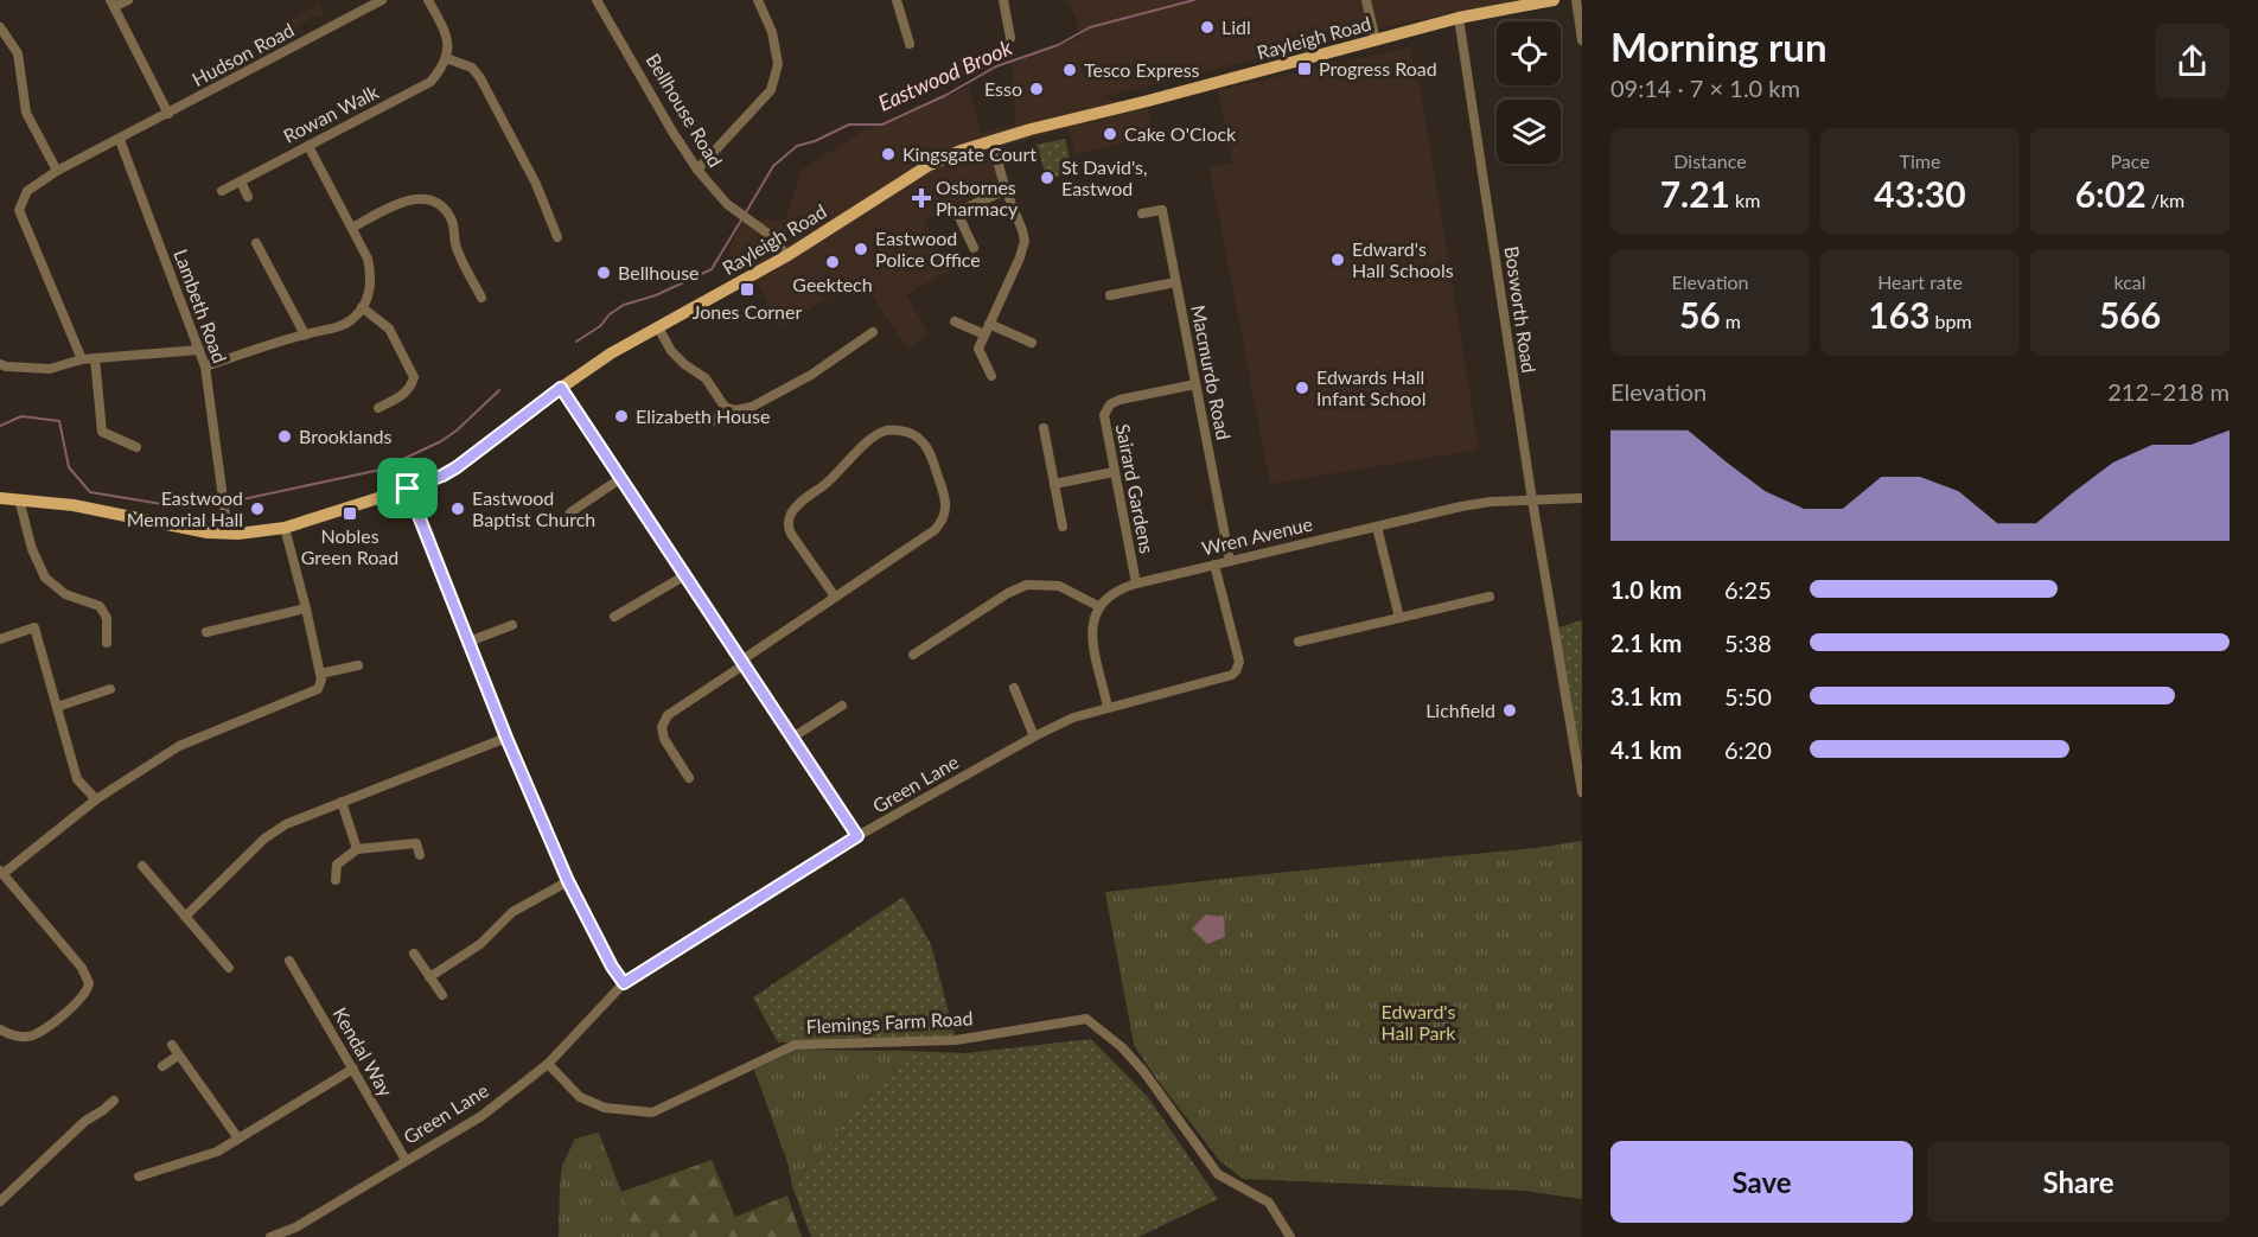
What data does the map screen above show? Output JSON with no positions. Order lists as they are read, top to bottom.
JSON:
{
  "streets": {
    "main road": ["Rayleigh Road"],
    "street": [
      "Hudson Road",
      "Bellhouse Road",
      "Rowan Walk",
      "Lambeth Road",
      "Bosworth Road",
      "Macmurdo Road",
      "Sairard Gardens",
      "Wren Avenue",
      "Green Lane",
      "Flemings Farm Road",
      "Kendal Way"
    ]
  },
  "crossings": [
    ["Rayleigh Road", "Bellhouse Road"],
    ["Rayleigh Road", "Lambeth Road"],
    ["Rayleigh Road", "Bosworth Road"],
    ["Hudson Road", "Lambeth Road"],
    ["Bosworth Road", "Wren Avenue"],
    ["Macmurdo Road", "Sairard Gardens"],
    ["Macmurdo Road", "Wren Avenue"],
    ["Sairard Gardens", "Wren Avenue"],
    ["Wren Avenue", "Green Lane"],
    ["Green Lane", "Flemings Farm Road"],
    ["Green Lane", "Kendal Way"]
  ],
  "water": ["Eastwood Brook"],
  "parks": ["Edward's Hall Park"],
  "places": {
    "other": [
      "Lidl",
      "Tesco Express",
      "Esso",
      "Cake O'Clock",
      "Kingsgate Court",
      "St David's, Eastwod",
      "Eastwood Police Office",
      "Edward's Hall Schools",
      "Geektech",
      "Bellhouse",
      "Edwards Hall Infant School",
      "Elizabeth House",
      "Brooklands",
      "Eastwood Memorial Hall",
      "Eastwood Baptist Church",
      "Lichfield"
    ],
    "transit": ["Progress Road", "Jones Corner", "Nobles Green Road"],
    "health": ["Osbornes Pharmacy"]
  },
  "page": {
    "heading": ["Morning run", "09:14 · 7 × 1.0 km"],
    "stats": [
      ["Distance", "7.21 km"],
      ["Time", "43:30"],
      ["Pace", "6:02 /km"],
      ["Elevation", "56 m"],
      ["Heart rate", "163 bpm"],
      ["kcal", "566"]
    ],
    "chart": ["Elevation", "212–218 m"],
    "list": [
      {
        "name": "1.0 km",
        "note": "6:25"
      },
      {
        "name": "2.1 km",
        "note": "5:38"
      },
      {
        "name": "3.1 km",
        "note": "5:50"
      },
      {
        "name": "4.1 km",
        "note": "6:20"
      }
    ],
    "buttons": ["Save", "Share"]
  }
}
